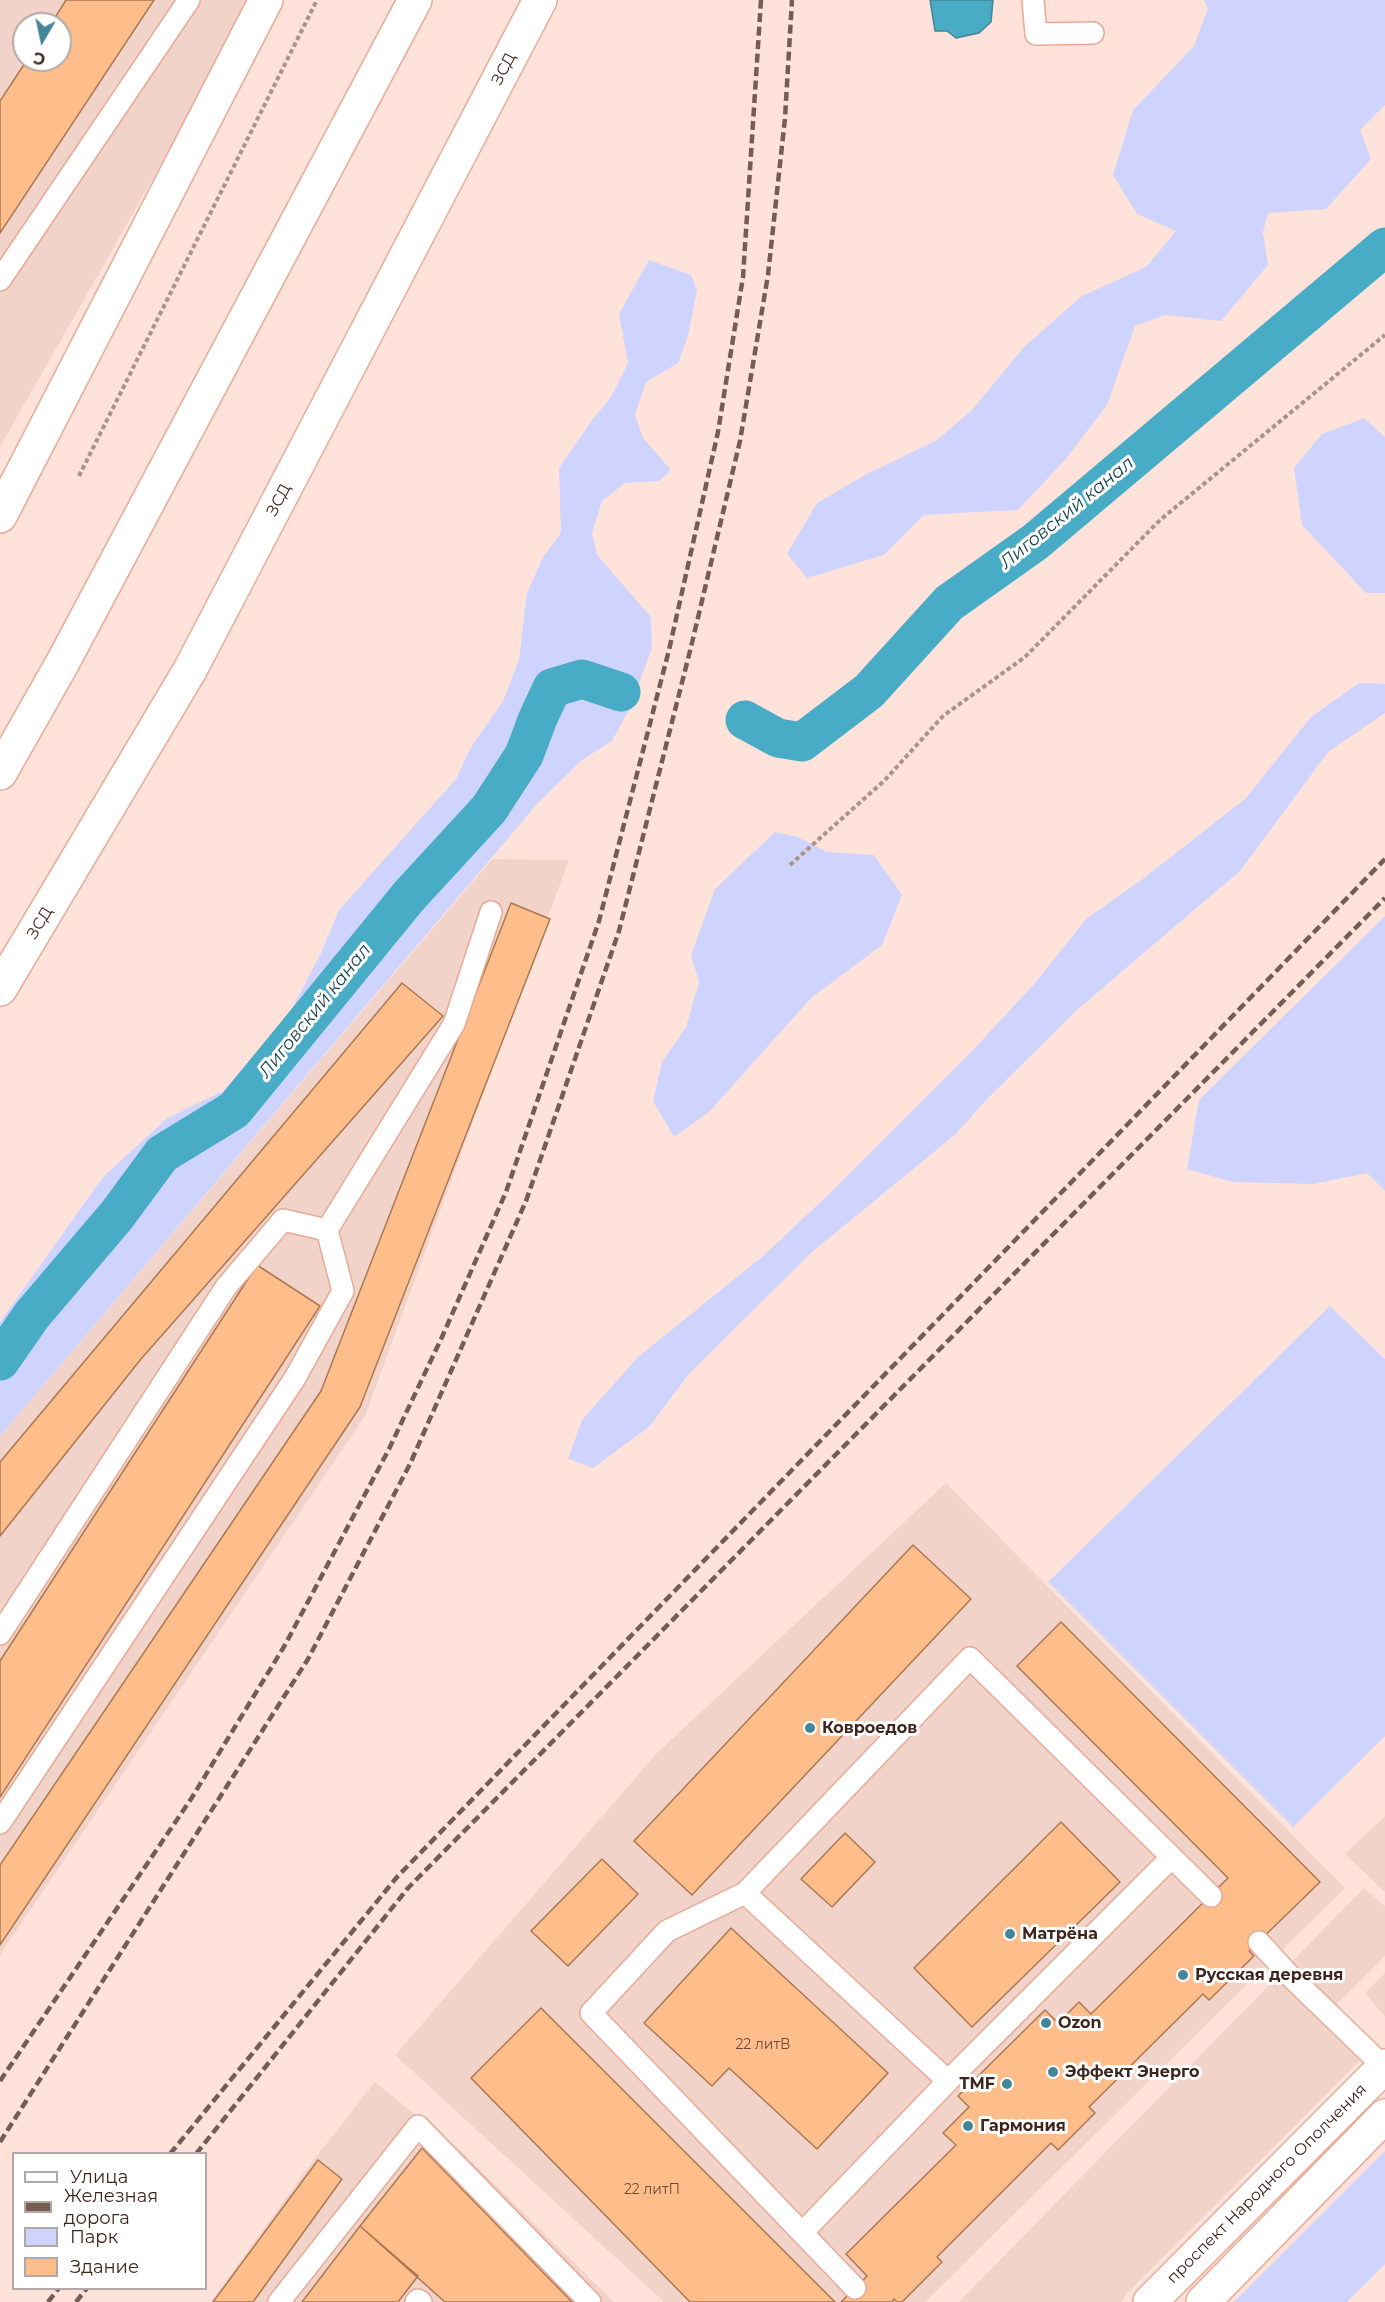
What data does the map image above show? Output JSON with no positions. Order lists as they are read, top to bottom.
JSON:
{
  "streets": {
    "main road": ["ЗСД", "проспект Народного Ополчения"]
  },
  "water": ["Лиговский канал"],
  "places": [
    "Ковроедов",
    "Матрёна",
    "Русская деревня",
    "Ozon",
    "Эффект Энерго",
    "TMF",
    "Гармония"
  ],
  "house_numbers": ["22 литВ", "22 литП"],
  "legend": [
    "Улица",
    "Железная дорога",
    "Парк",
    "Здание"
  ],
  "north": "bottom"
}
